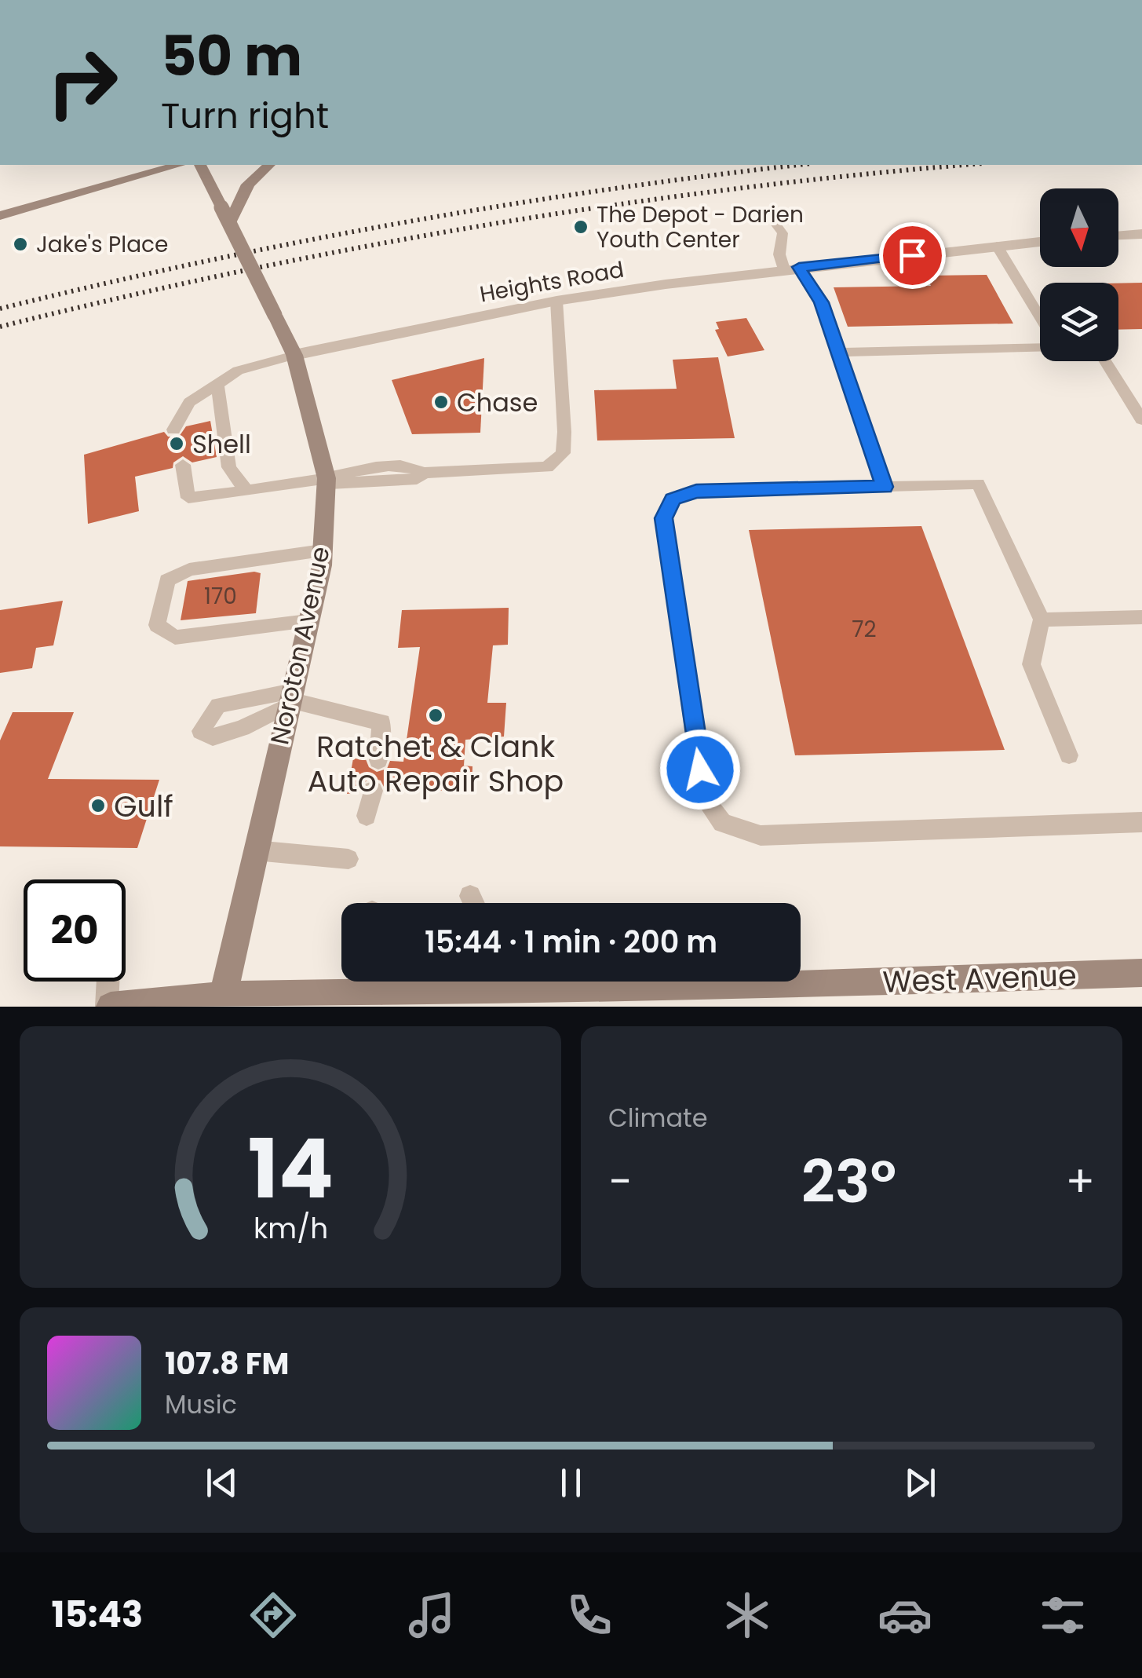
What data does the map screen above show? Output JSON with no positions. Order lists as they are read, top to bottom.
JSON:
{
  "streets": {
    "main road": ["Noroton Avenue", "West Avenue"],
    "street": ["Heights Road"]
  },
  "crossings": [
    ["Heights Road", "Noroton Avenue"],
    ["Noroton Avenue", "West Avenue"]
  ],
  "places": [
    "The Depot - Darien Youth Center",
    "Jake's Place",
    "Chase",
    "Shell",
    "Ratchet & Clank Auto Repair Shop",
    "Gulf"
  ],
  "house_numbers": ["170", "72"],
  "north": "bottom",
  "page": {
    "turn": ["50 m", "Turn right"],
    "limit": "20",
    "trip": "15:44 · 1 min · 200 m",
    "tile": "Climate",
    "heat": ["−", "23°", "+"],
    "song": ["107.8 FM", "Music"],
    "tabs": "15:43",
    "gauge": ["14", "km/h"]
  }
}
